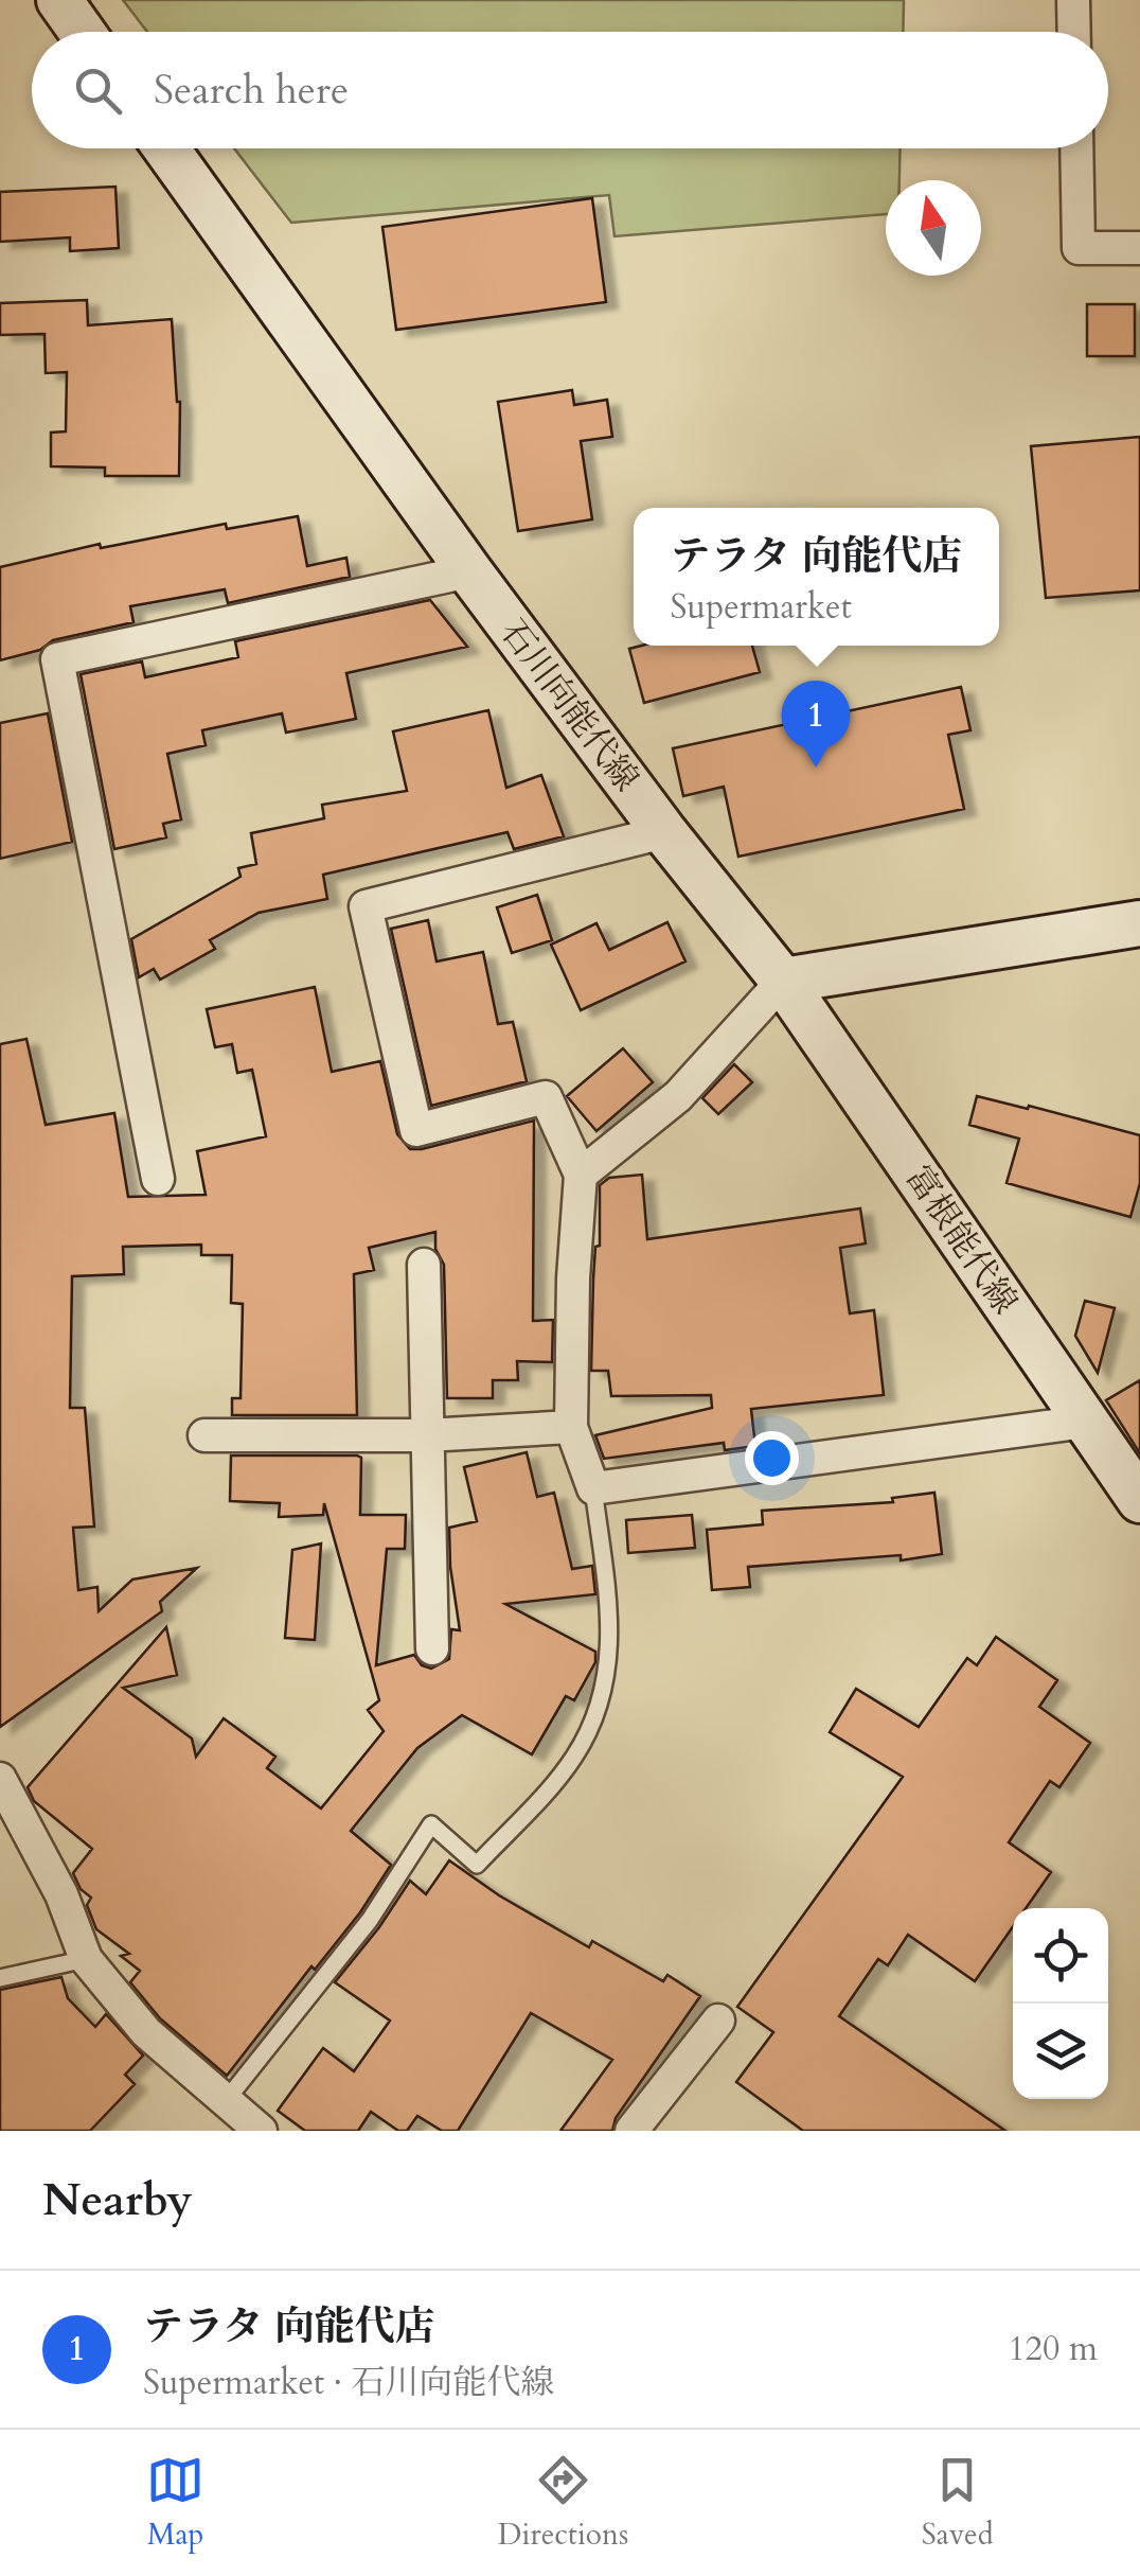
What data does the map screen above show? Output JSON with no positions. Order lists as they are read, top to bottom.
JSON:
{
  "streets": {
    "main road": ["石川向能代線", "富根能代線"]
  },
  "crossings": [
    ["石川向能代線", "富根能代線"]
  ],
  "north": "top",
  "page": {
    "search": "Search here",
    "popup": ["テラタ 向能代店", "Supermarket"],
    "pins": "1",
    "heading": "Nearby",
    "list": [
      {
        "mark": "1",
        "name": "テラタ 向能代店",
        "note": "Supermarket · 石川向能代線",
        "value": "120 m"
      }
    ],
    "nav": ["Map", "Directions", "Saved"]
  }
}
